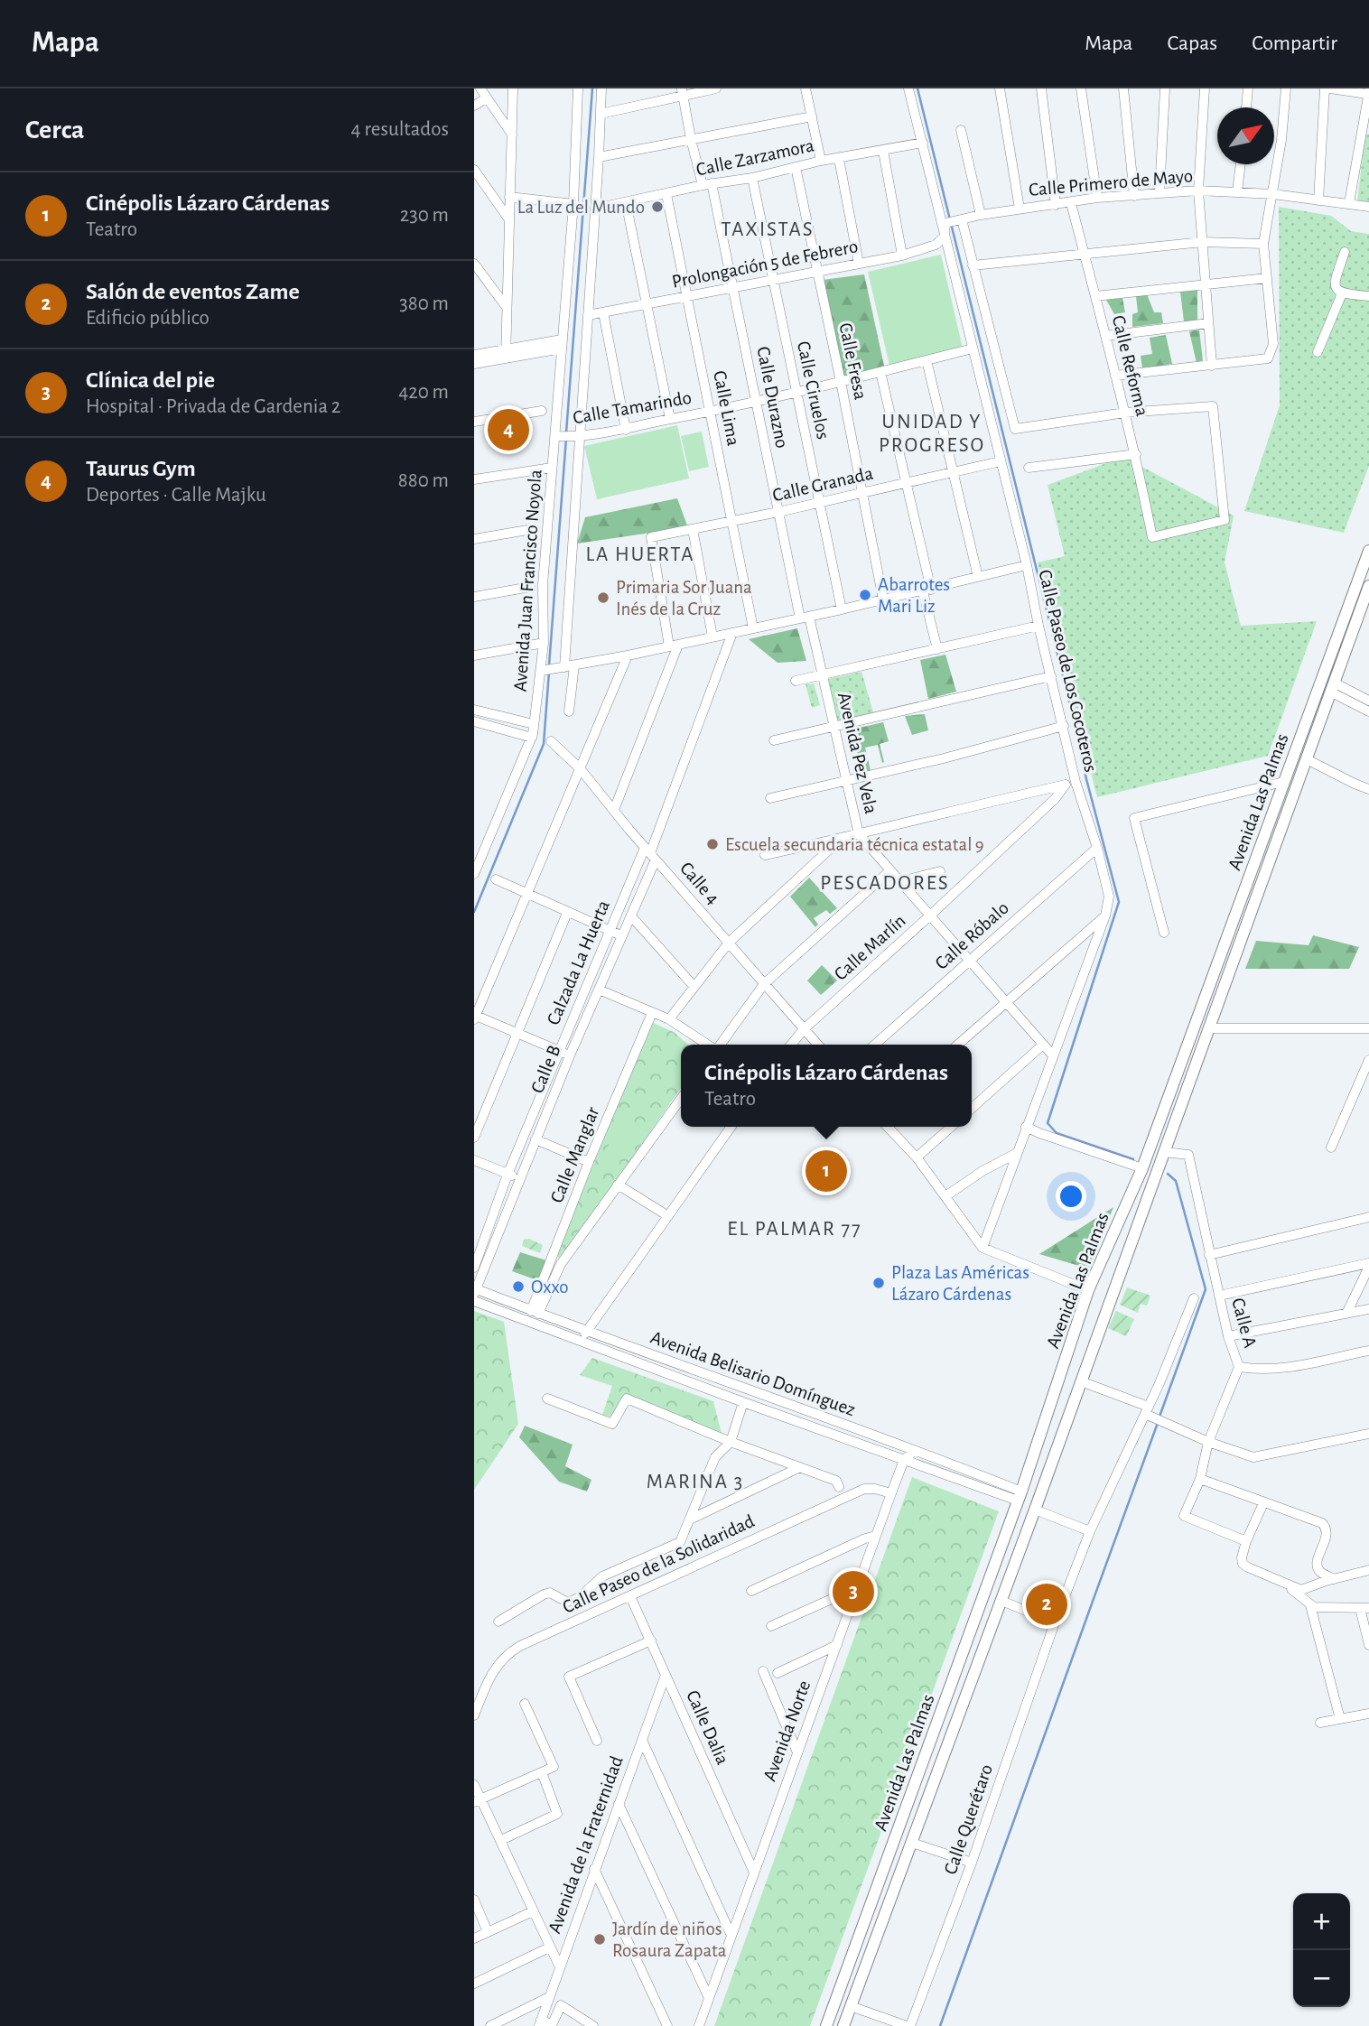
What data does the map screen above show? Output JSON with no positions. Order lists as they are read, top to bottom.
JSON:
{
  "streets": {
    "main road": ["Avenida Las Palmas"],
    "street": [
      "Calle Zarzamora",
      "Calle Primero de Mayo",
      "Prolongación 5 de Febrero",
      "Calle Fresa",
      "Calle Reforma",
      "Calle Ciruelos",
      "Calle Durazno",
      "Calle Tamarindo",
      "Calle Lima",
      "Calle Granada",
      "Avenida Juan Francisco Noyola",
      "Calle Paseo de Los Cocoteros",
      "Avenida Pez Vela",
      "Calle 4",
      "Calle Róbalo",
      "Calle Marlín",
      "Calzada La Huerta",
      "Calle B",
      "Calle Manglar",
      "Calle A",
      "Avenida Belisario Domínguez",
      "Calle Paseo de la Solidaridad",
      "Calle Dalia",
      "Avenida Norte",
      "Calle Querétaro",
      "Avenida de la Fraternidad"
    ]
  },
  "crossings": [
    ["Calle Zarzamora", "Calle Fresa"],
    ["Calle Zarzamora", "Calle Ciruelos"],
    ["Calle Zarzamora", "Calle Durazno"],
    ["Calle Zarzamora", "Calle Lima"],
    ["Calle Zarzamora", "Calle Paseo de Los Cocoteros"],
    ["Calle Primero de Mayo", "Calle Reforma"],
    ["Prolongación 5 de Febrero", "Calle Fresa"],
    ["Prolongación 5 de Febrero", "Calle Ciruelos"],
    ["Prolongación 5 de Febrero", "Calle Durazno"],
    ["Prolongación 5 de Febrero", "Calle Lima"],
    ["Prolongación 5 de Febrero", "Calle Paseo de Los Cocoteros"],
    ["Calle Fresa", "Calle Tamarindo"],
    ["Calle Fresa", "Calle Granada"],
    ["Calle Ciruelos", "Calle Tamarindo"],
    ["Calle Ciruelos", "Calle Granada"],
    ["Calle Durazno", "Calle Tamarindo"],
    ["Calle Durazno", "Calle Granada"],
    ["Calle Durazno", "Avenida Pez Vela"],
    ["Calle Tamarindo", "Calle Lima"],
    ["Calle Tamarindo", "Avenida Juan Francisco Noyola"],
    ["Calle Tamarindo", "Calle Paseo de Los Cocoteros"],
    ["Calle Lima", "Calle Granada"],
    ["Calle Granada", "Calle Paseo de Los Cocoteros"],
    ["Calle Paseo de Los Cocoteros", "Avenida Pez Vela"],
    ["Calle Paseo de Los Cocoteros", "Calle Róbalo"],
    ["Avenida Pez Vela", "Calle Róbalo"],
    ["Avenida Pez Vela", "Calle Marlín"],
    ["Avenida Las Palmas", "Calle A"],
    ["Avenida Las Palmas", "Avenida Belisario Domínguez"],
    ["Calle 4", "Calle Marlín"],
    ["Calle 4", "Calzada La Huerta"],
    ["Calle 4", "Calle B"],
    ["Calzada La Huerta", "Calle B"],
    ["Calle B", "Avenida Belisario Domínguez"],
    ["Calle Manglar", "Avenida Belisario Domínguez"],
    ["Avenida Belisario Domínguez", "Avenida Norte"],
    ["Calle Paseo de la Solidaridad", "Calle Dalia"],
    ["Calle Paseo de la Solidaridad", "Avenida Norte"],
    ["Calle Dalia", "Avenida Norte"],
    ["Calle Dalia", "Avenida de la Fraternidad"]
  ],
  "districts": [
    "TAXISTAS",
    "UNIDAD Y PROGRESO",
    "LA HUERTA",
    "PESCADORES",
    "EL PALMAR 77",
    "MARINA 3"
  ],
  "places": [
    "La Luz del Mundo",
    "Abarrotes Mari Liz",
    "Primaria Sor Juana Inés de la Cruz",
    "Escuela secundaria técnica estatal 9",
    "Plaza Las Américas Lázaro Cárdenas",
    "Oxxo",
    "Jardín de niños Rosaura Zapata"
  ],
  "north": "top right",
  "page": {
    "header": "Mapa",
    "nav": ["Mapa", "Capas", "Compartir"],
    "heading": ["Cerca", "4 resultados"],
    "list": [
      {
        "mark": "1",
        "name": "Cinépolis Lázaro Cárdenas",
        "note": "Teatro",
        "value": "230 m"
      },
      {
        "mark": "2",
        "name": "Salón de eventos Zame",
        "note": "Edificio público",
        "value": "380 m"
      },
      {
        "mark": "3",
        "name": "Clínica del pie",
        "note": "Hospital · Privada de Gardenia 2",
        "value": "420 m"
      },
      {
        "mark": "4",
        "name": "Taurus Gym",
        "note": "Deportes · Calle Majku",
        "value": "880 m"
      }
    ],
    "pins": [
      "4",
      "1",
      "3",
      "2"
    ],
    "popup": ["Cinépolis Lázaro Cárdenas", "Teatro"],
    "map_buttons": ["+", "−"]
  }
}
